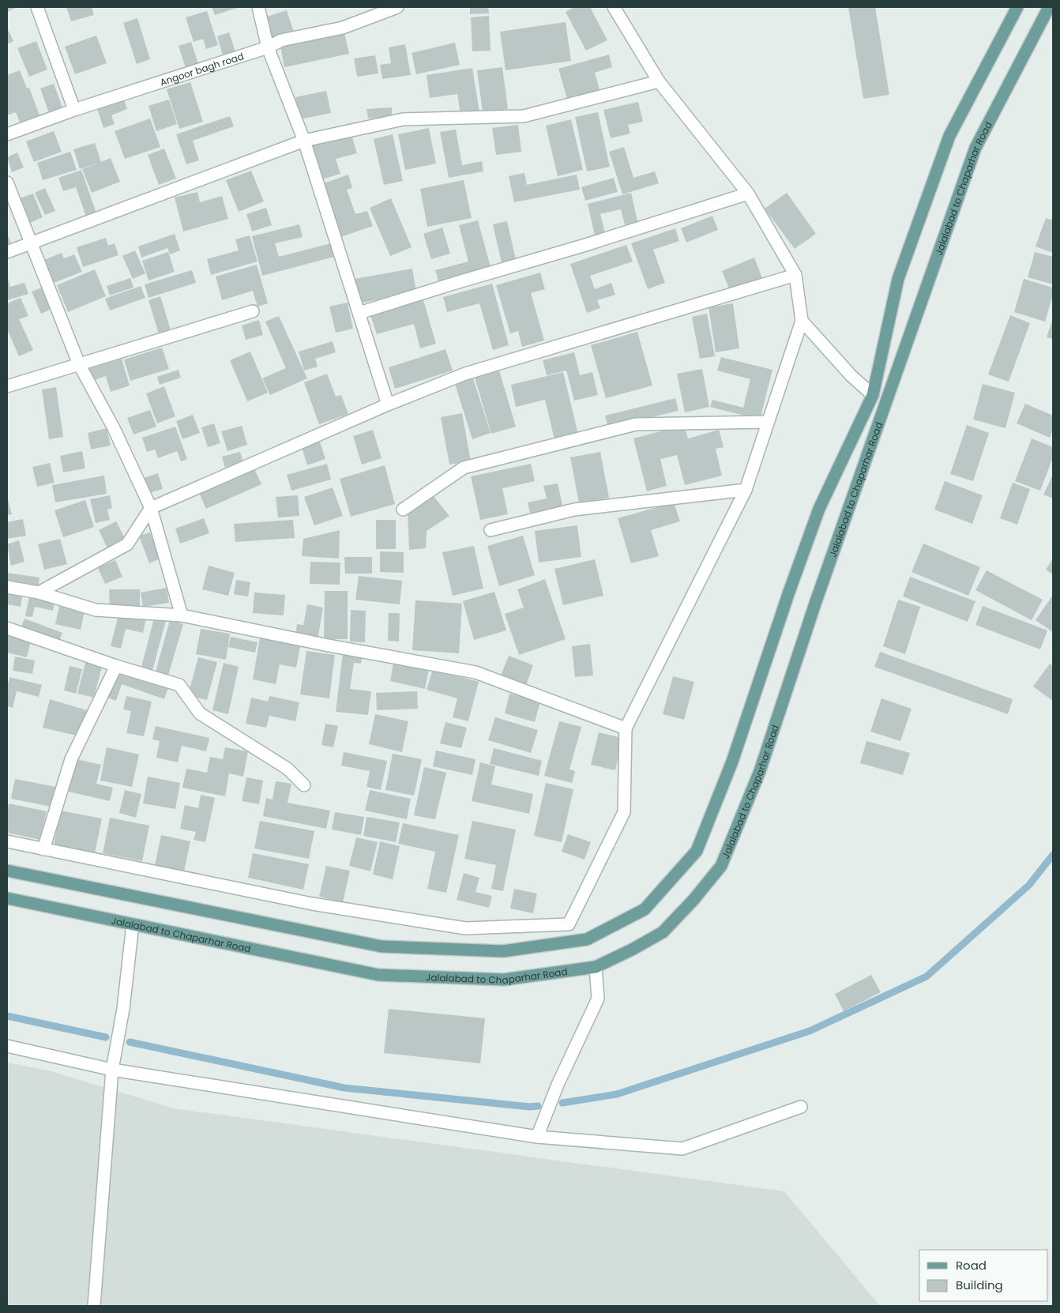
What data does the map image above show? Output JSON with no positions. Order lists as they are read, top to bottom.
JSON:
{
  "streets": {
    "main road": ["Jalalabad to Chaparhar Road"],
    "street": ["Angoor bagh road"]
  },
  "legend": ["Road", "Building"]
}
